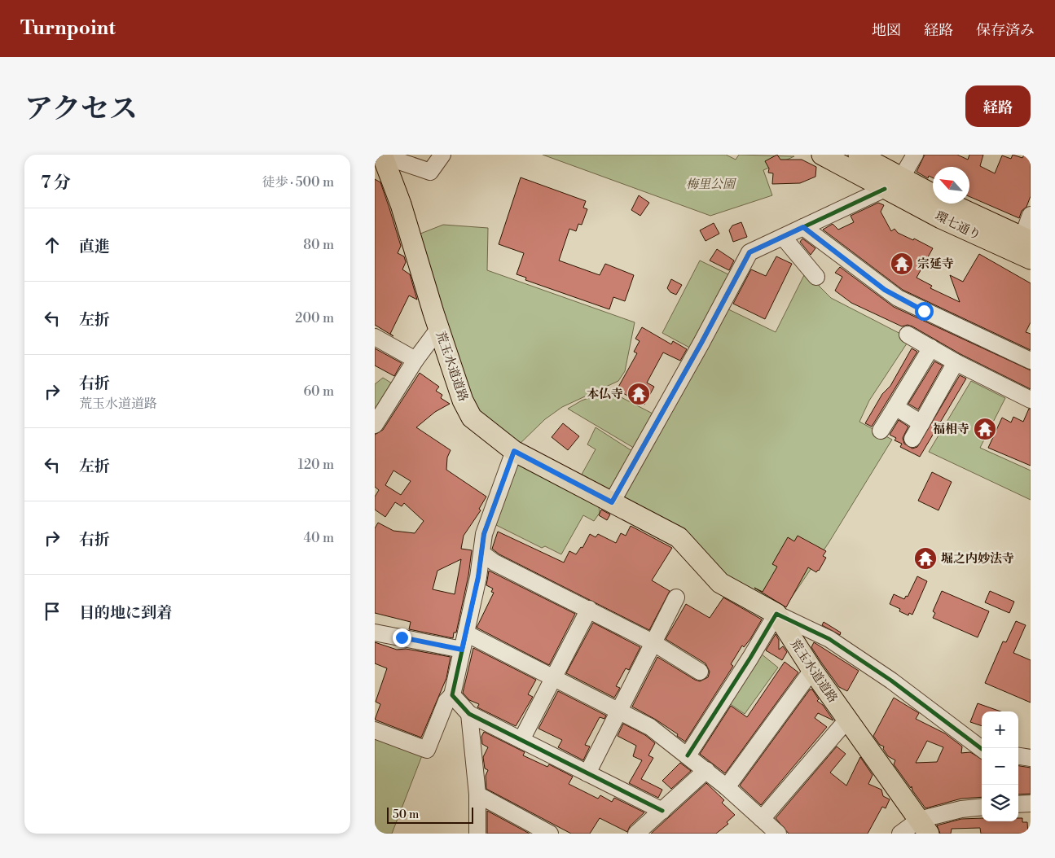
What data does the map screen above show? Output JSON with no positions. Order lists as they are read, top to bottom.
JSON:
{
  "streets": {
    "main road": ["環七通り", "荒玉水道道路"]
  },
  "parks": ["梅里公園"],
  "places": {
    "temple": [
      "宗延寺",
      "本仏寺",
      "福相寺",
      "堀之内妙法寺"
    ]
  },
  "scale_bar": "50 m",
  "north": "top left",
  "page": {
    "header": "Turnpoint",
    "nav": ["地図", "経路", "保存済み"],
    "title": "アクセス",
    "buttons": "経路",
    "heading": ["7 分", "徒歩 · 500 m"],
    "list": [
      ["直進", "80 m"],
      ["左折", "200 m"],
      ["右折", "荒玉水道道路", "60 m"],
      ["左折", "120 m"],
      ["右折", "40 m"],
      "目的地に到着"
    ],
    "map_buttons": ["+", "−"],
    "scale": "50 m"
  }
}
